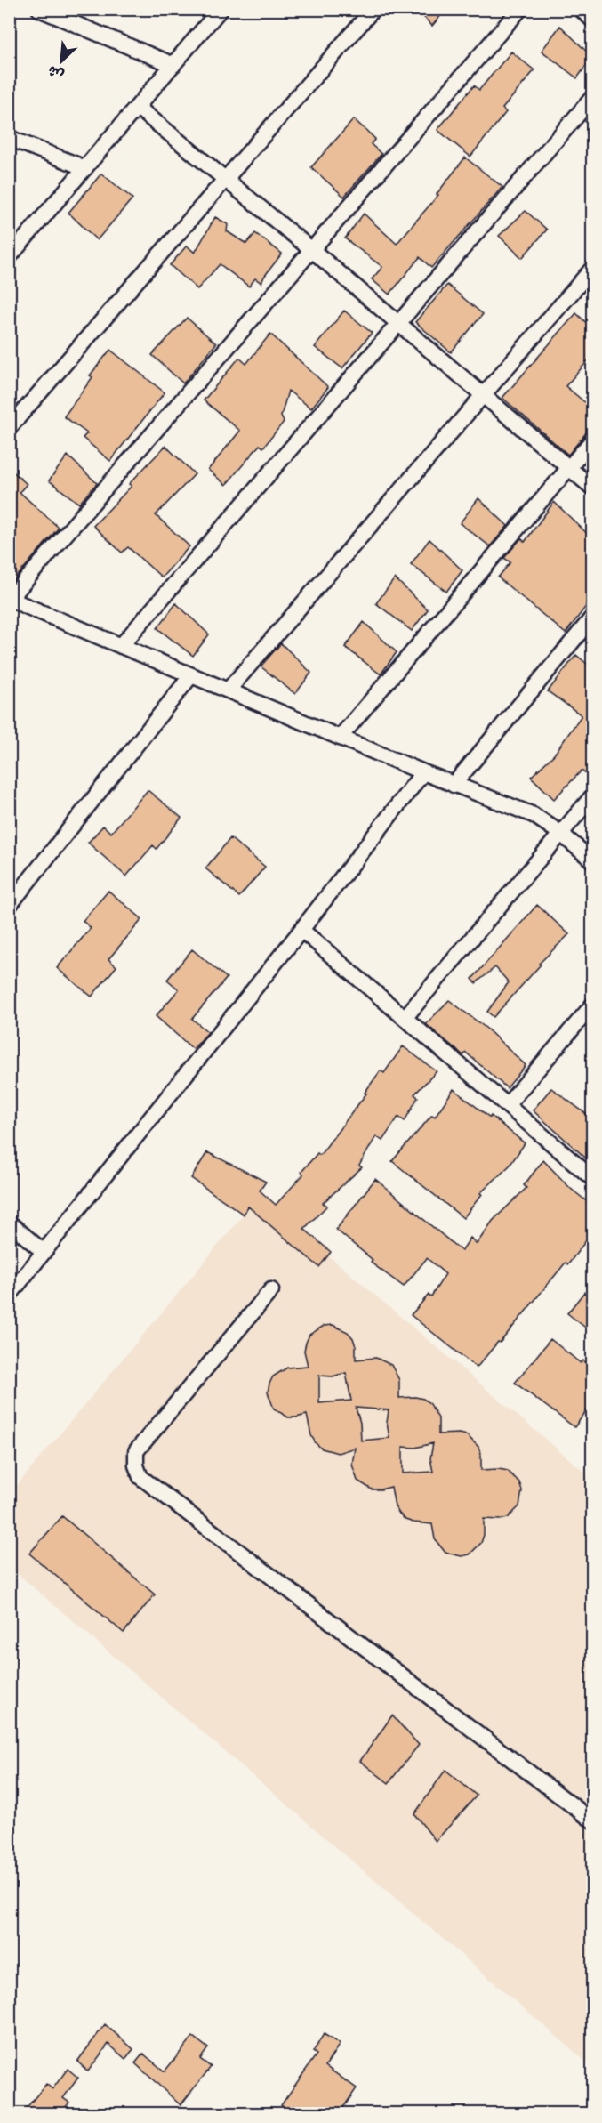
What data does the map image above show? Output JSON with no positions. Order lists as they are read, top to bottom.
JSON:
{
  "north": "bottom left"
}
